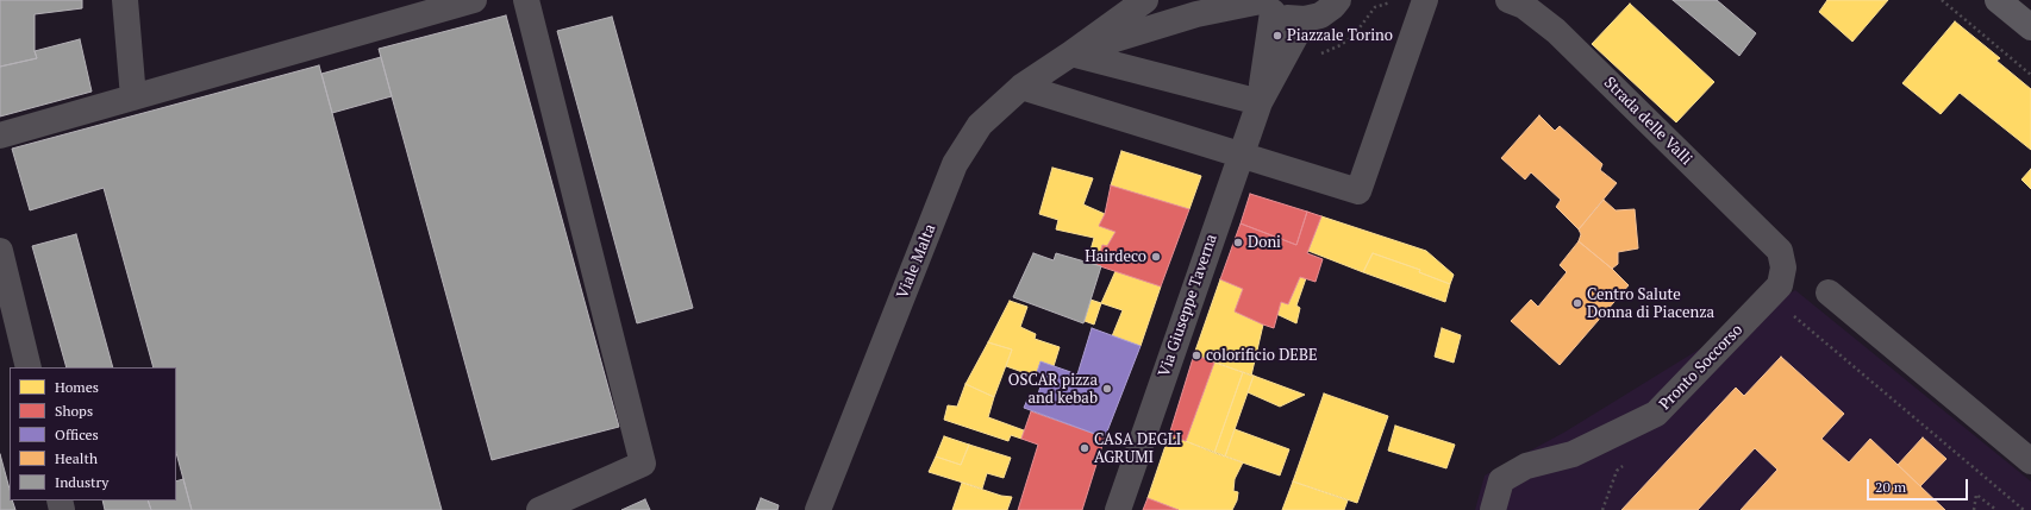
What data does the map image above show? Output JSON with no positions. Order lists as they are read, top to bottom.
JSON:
{
  "streets": {
    "street": [
      "Strada delle Valli",
      "Viale Malta",
      "Via Giuseppe Taverna",
      "Pronto Soccorso"
    ]
  },
  "crossings": [
    ["Strada delle Valli", "Pronto Soccorso"],
    ["Viale Malta", "Via Giuseppe Taverna"]
  ],
  "places": [
    "Piazzale Torino",
    "Doni",
    "Hairdeco",
    "Centro Salute Donna di Piacenza",
    "colorificio DEBE",
    "OSCAR pizza and kebab",
    "CASA DEGLI AGRUMI"
  ],
  "legend": [
    "Homes",
    "Shops",
    "Offices",
    "Health",
    "Industry"
  ],
  "scale_bar": "20 m"
}
